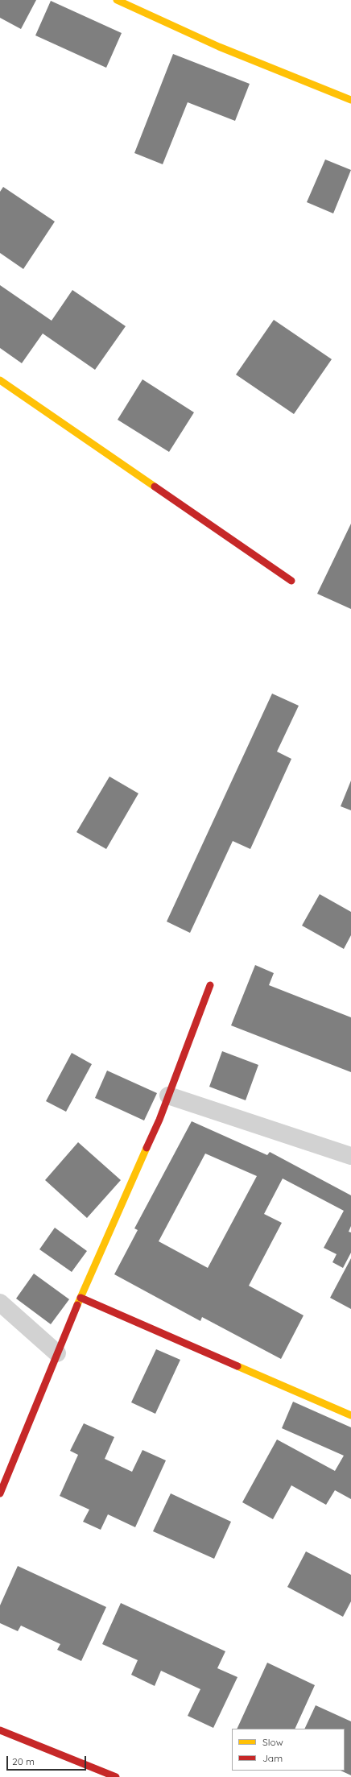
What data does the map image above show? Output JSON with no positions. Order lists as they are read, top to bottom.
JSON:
{
  "legend": ["Slow", "Jam"],
  "scale_bar": "20 m"
}
